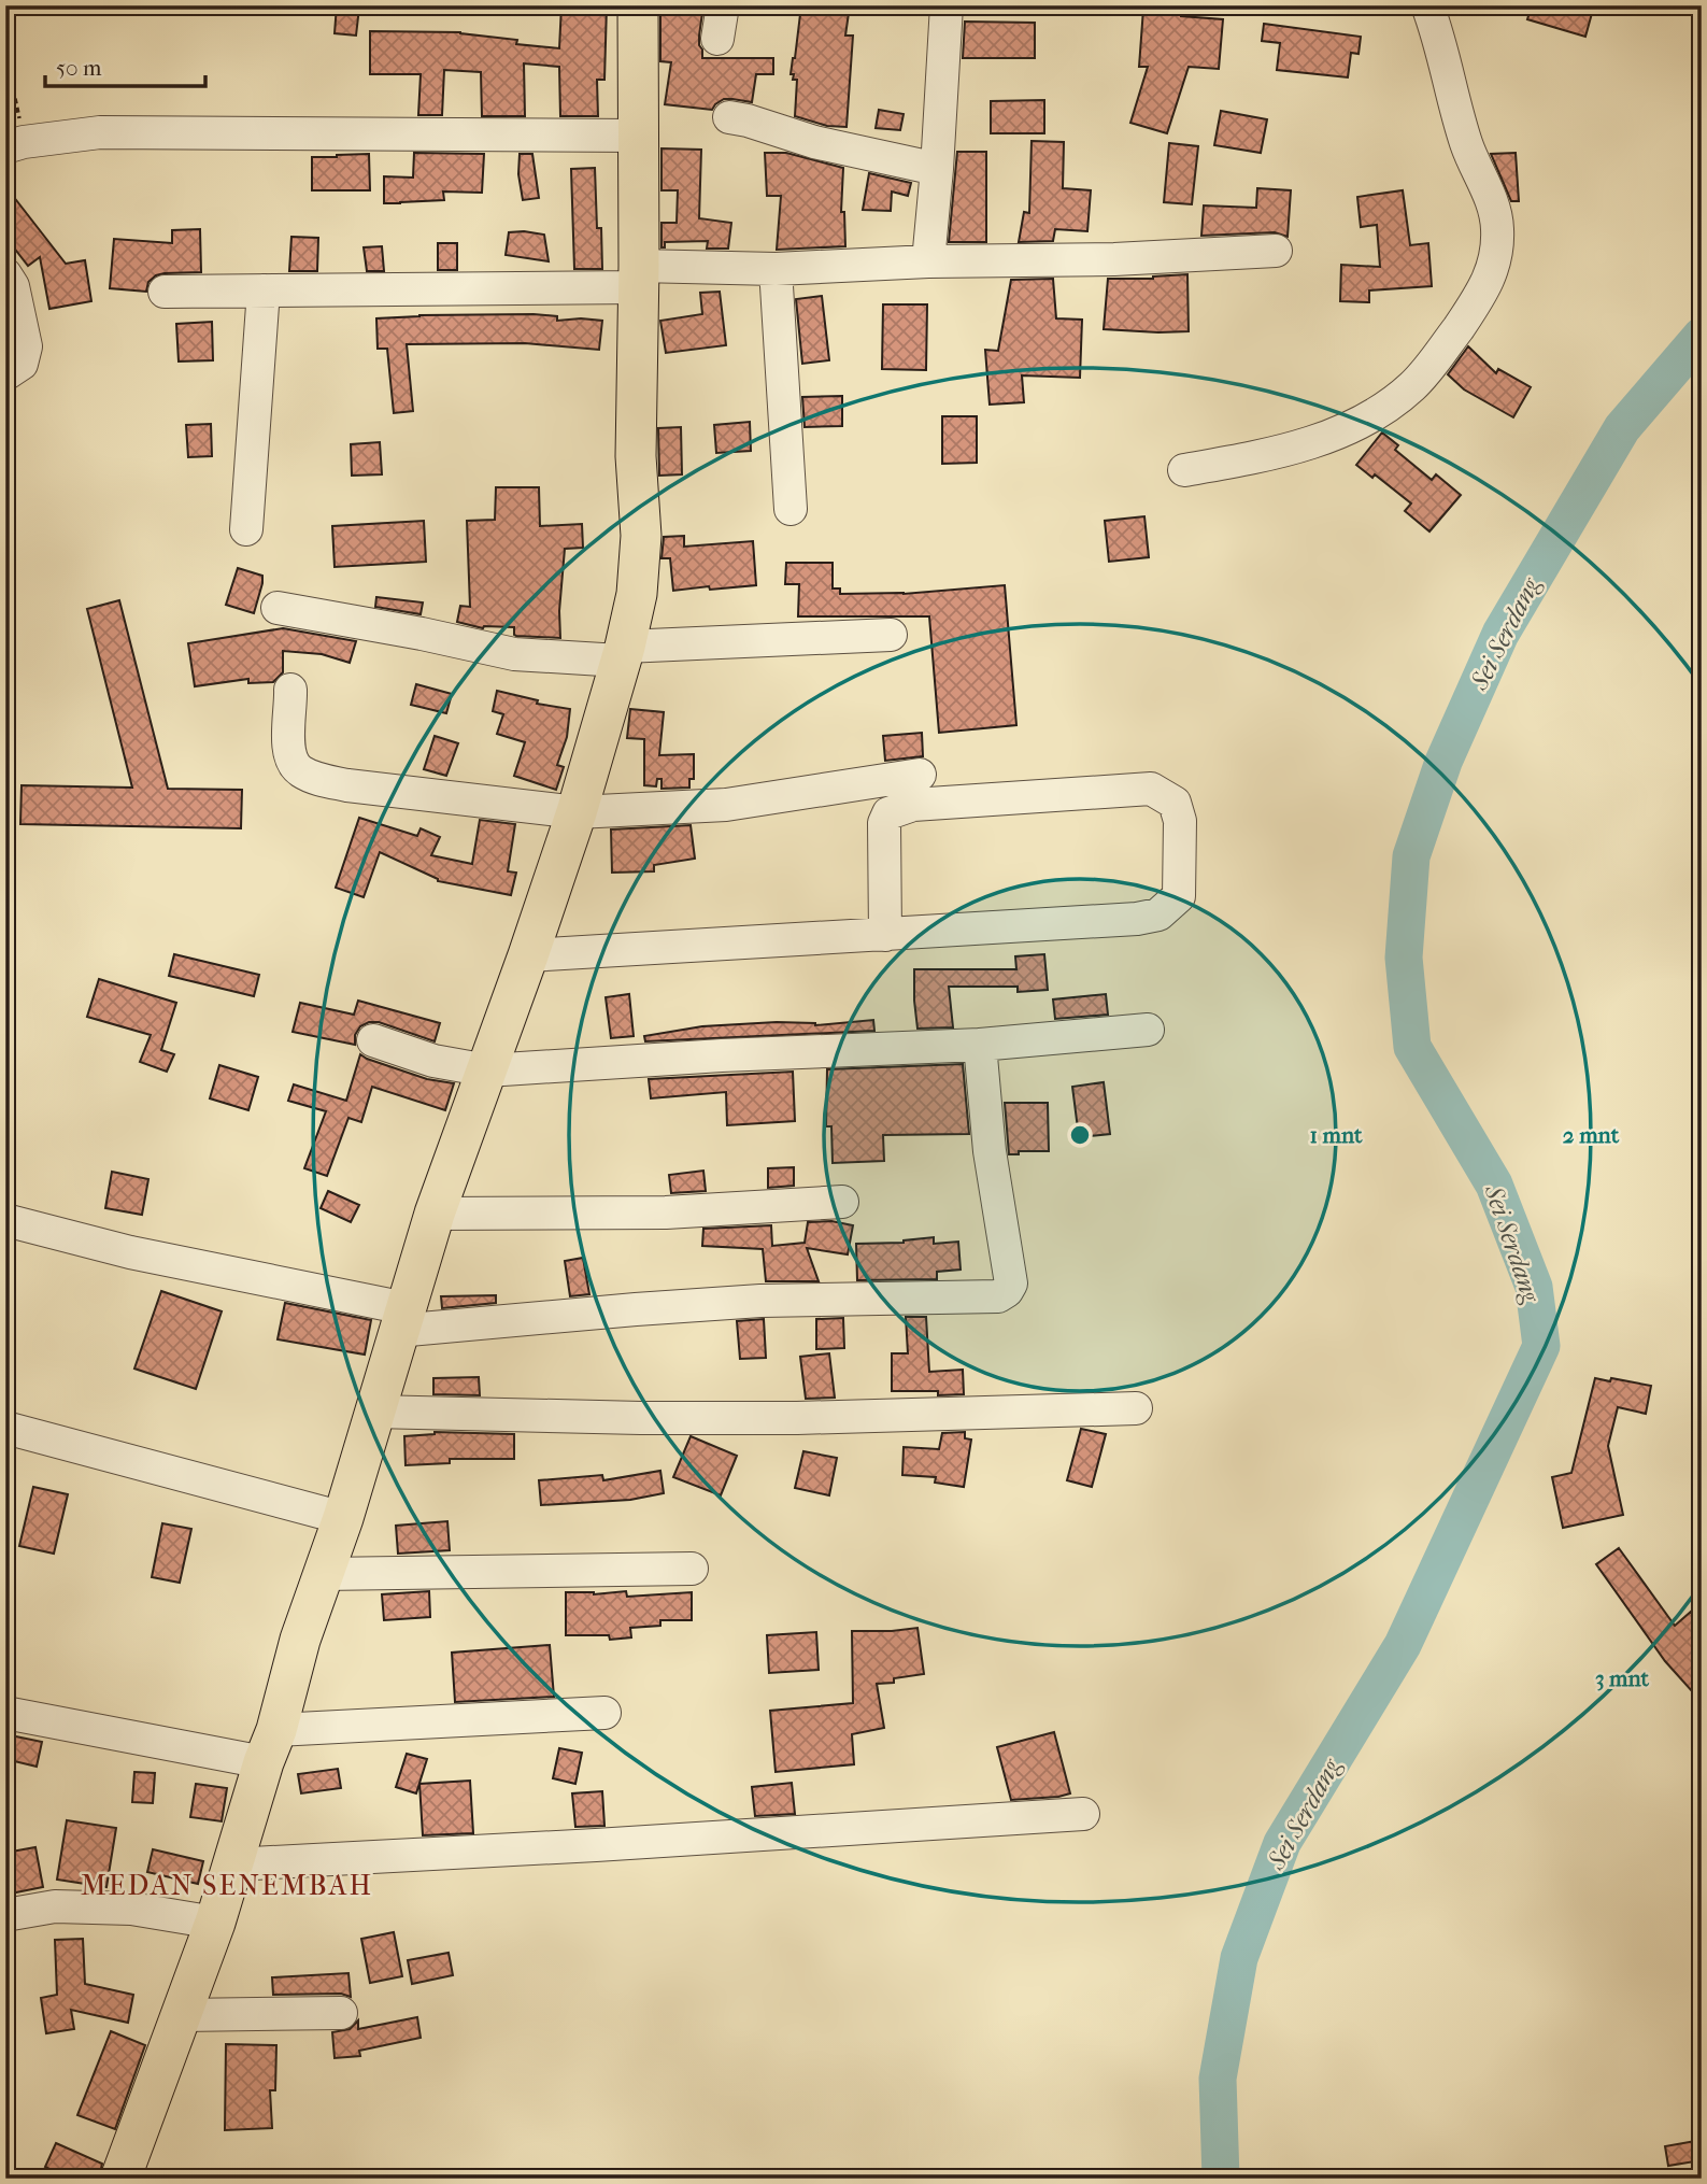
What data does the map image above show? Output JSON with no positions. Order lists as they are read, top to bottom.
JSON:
{
  "districts": ["MEDAN SENEMBAH"],
  "water": ["Sei Serdang"],
  "scale_bar": "50 m",
  "rings": ["1 mnt", "2 mnt", "3 mnt"]
}
